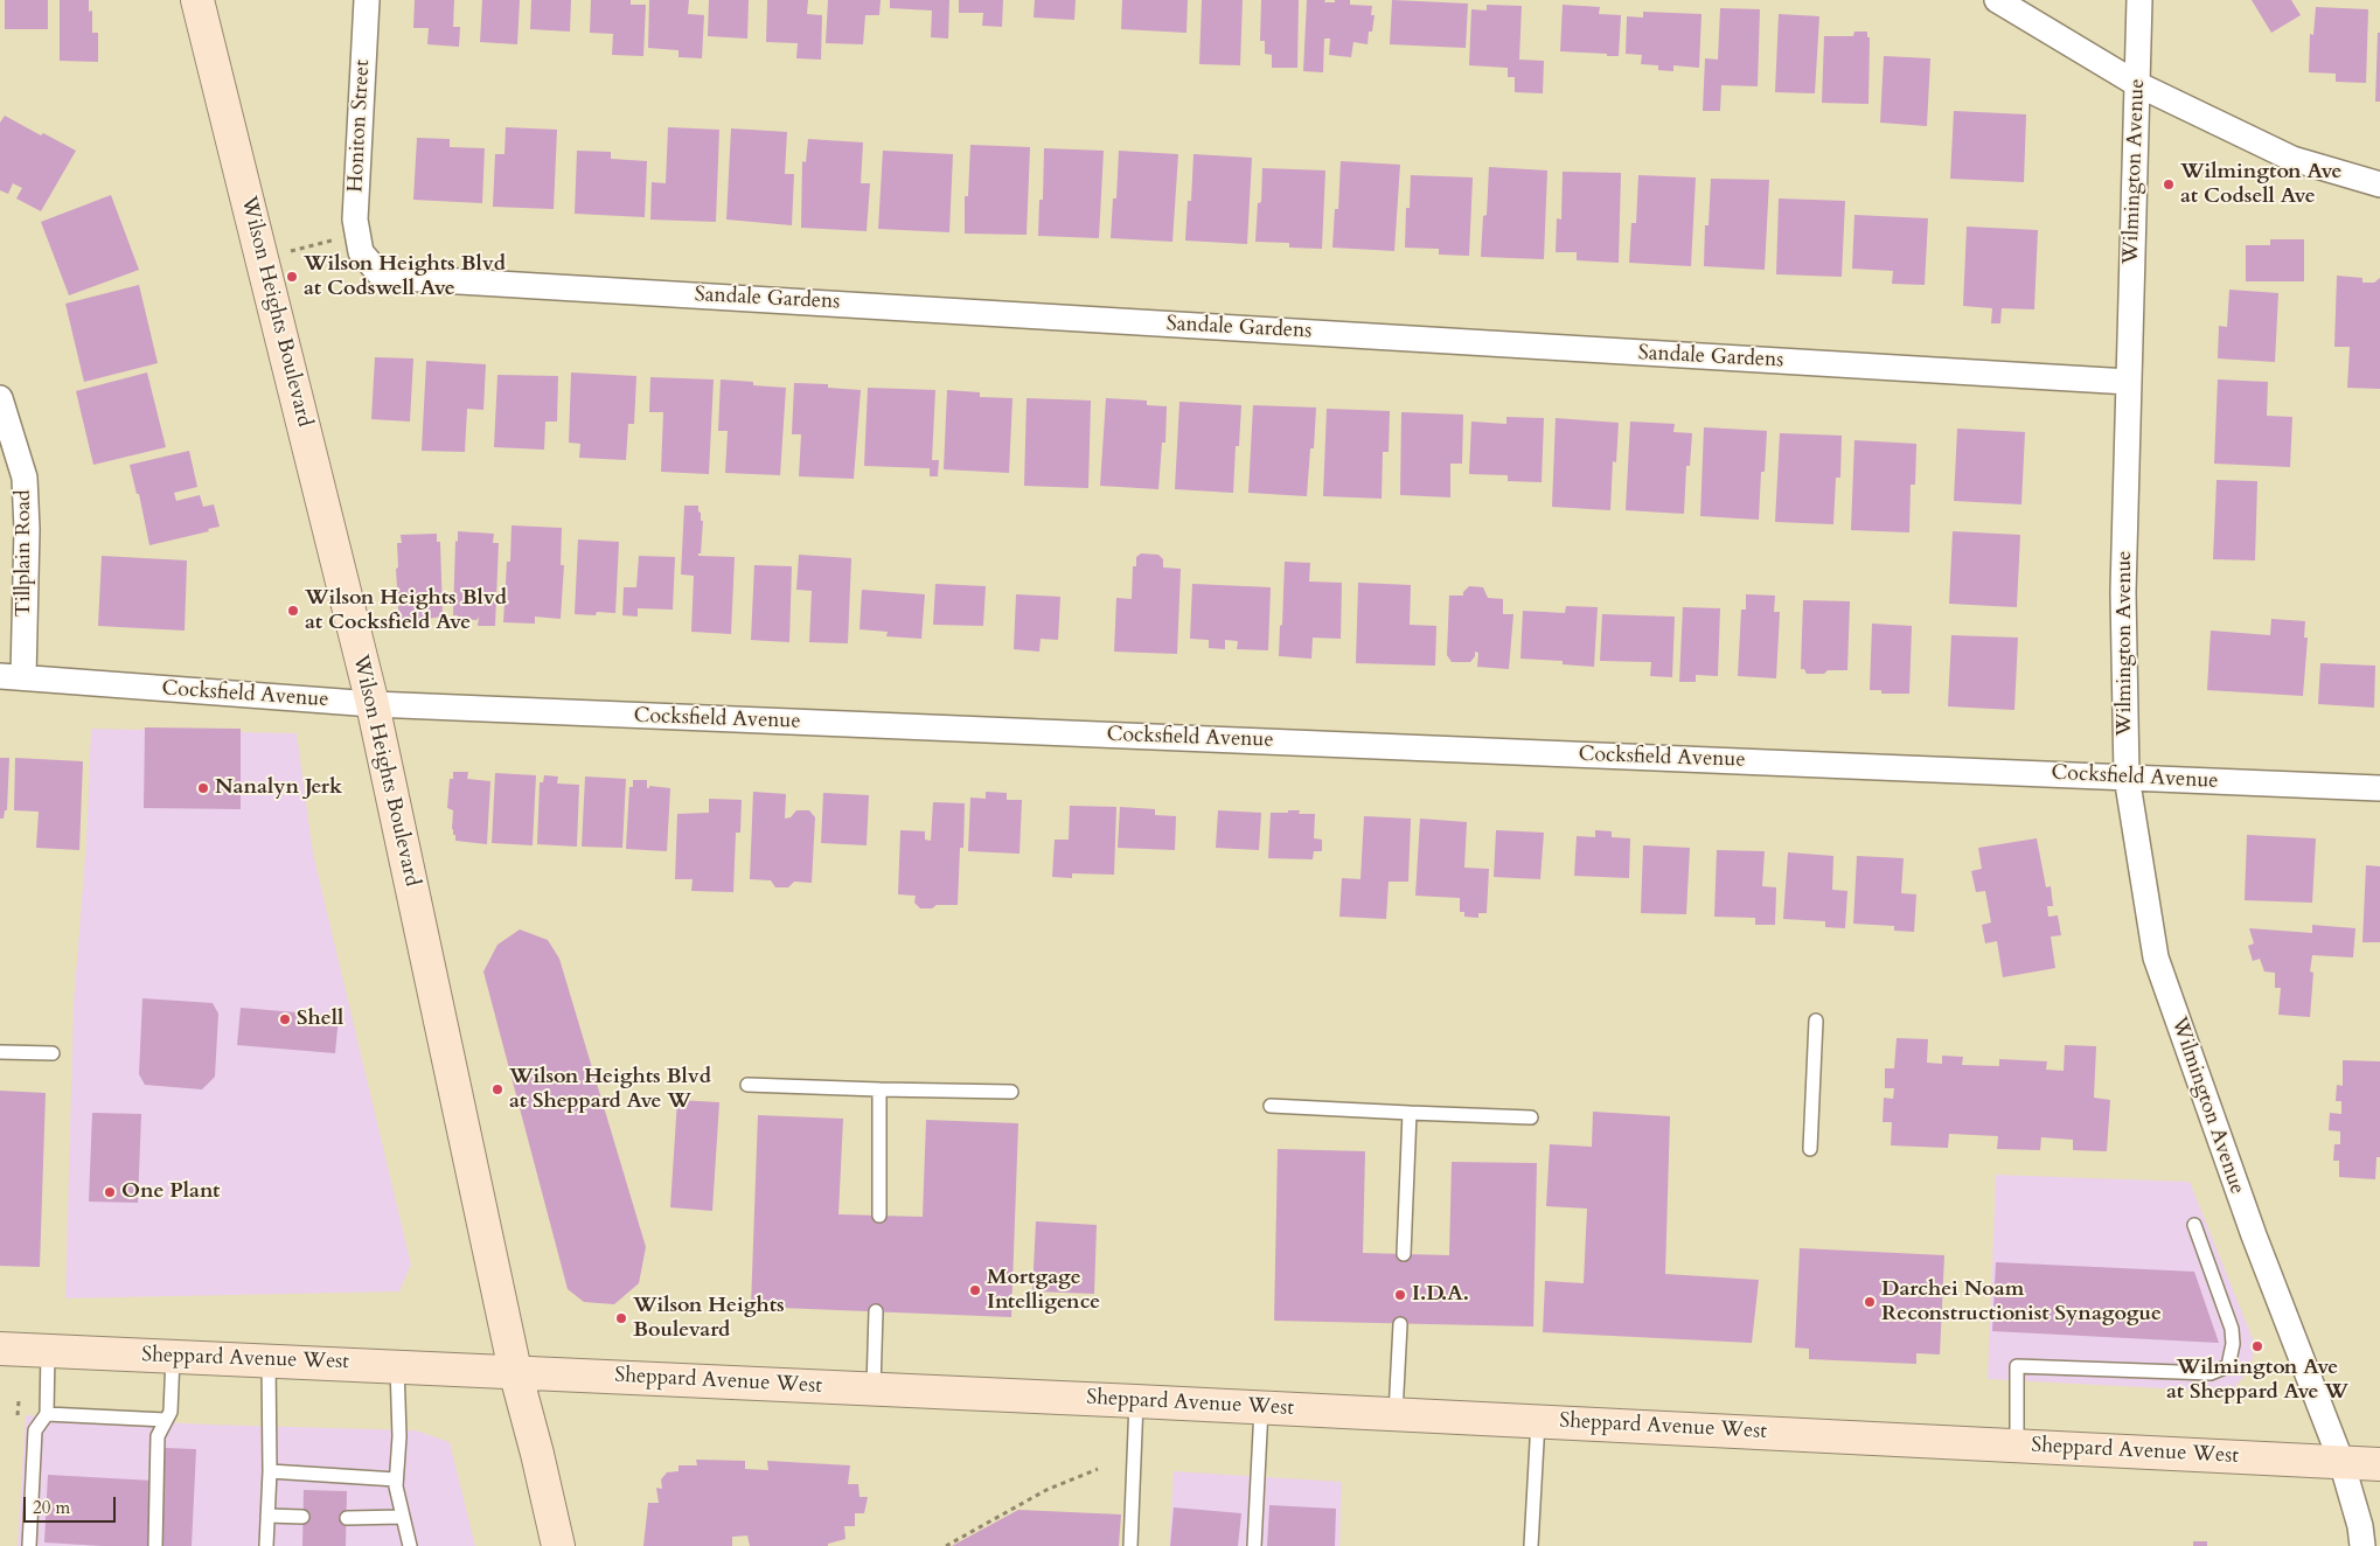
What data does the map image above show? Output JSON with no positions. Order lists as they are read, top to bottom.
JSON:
{
  "streets": {
    "main road": ["Wilson Heights Boulevard", "Sheppard Avenue West"],
    "street": [
      "Honiton Street",
      "Wilmington Avenue",
      "Sandale Gardens",
      "Tillplain Road",
      "Cocksfield Avenue"
    ]
  },
  "crossings": [
    ["Honiton Street", "Sandale Gardens"],
    ["Wilmington Avenue", "Sandale Gardens"],
    ["Wilmington Avenue", "Cocksfield Avenue"],
    ["Wilmington Avenue", "Sheppard Avenue West"],
    ["Wilson Heights Boulevard", "Cocksfield Avenue"],
    ["Wilson Heights Boulevard", "Sheppard Avenue West"],
    ["Tillplain Road", "Cocksfield Avenue"]
  ],
  "places": [
    "Wilmington Ave at Codsell Ave",
    "Wilson Heights Blvd at Codswell Ave",
    "Wilson Heights Blvd at Cocksfield Ave",
    "Nanalyn Jerk",
    "Shell",
    "Wilson Heights Blvd at Sheppard Ave W",
    "One Plant",
    "Mortgage Intelligence",
    "I.D.A.",
    "Darchei Noam Reconstructionist Synagogue",
    "Wilson Heights Boulevard",
    "Wilmington Ave at Sheppard Ave W"
  ],
  "scale_bar": "20 m"
}
